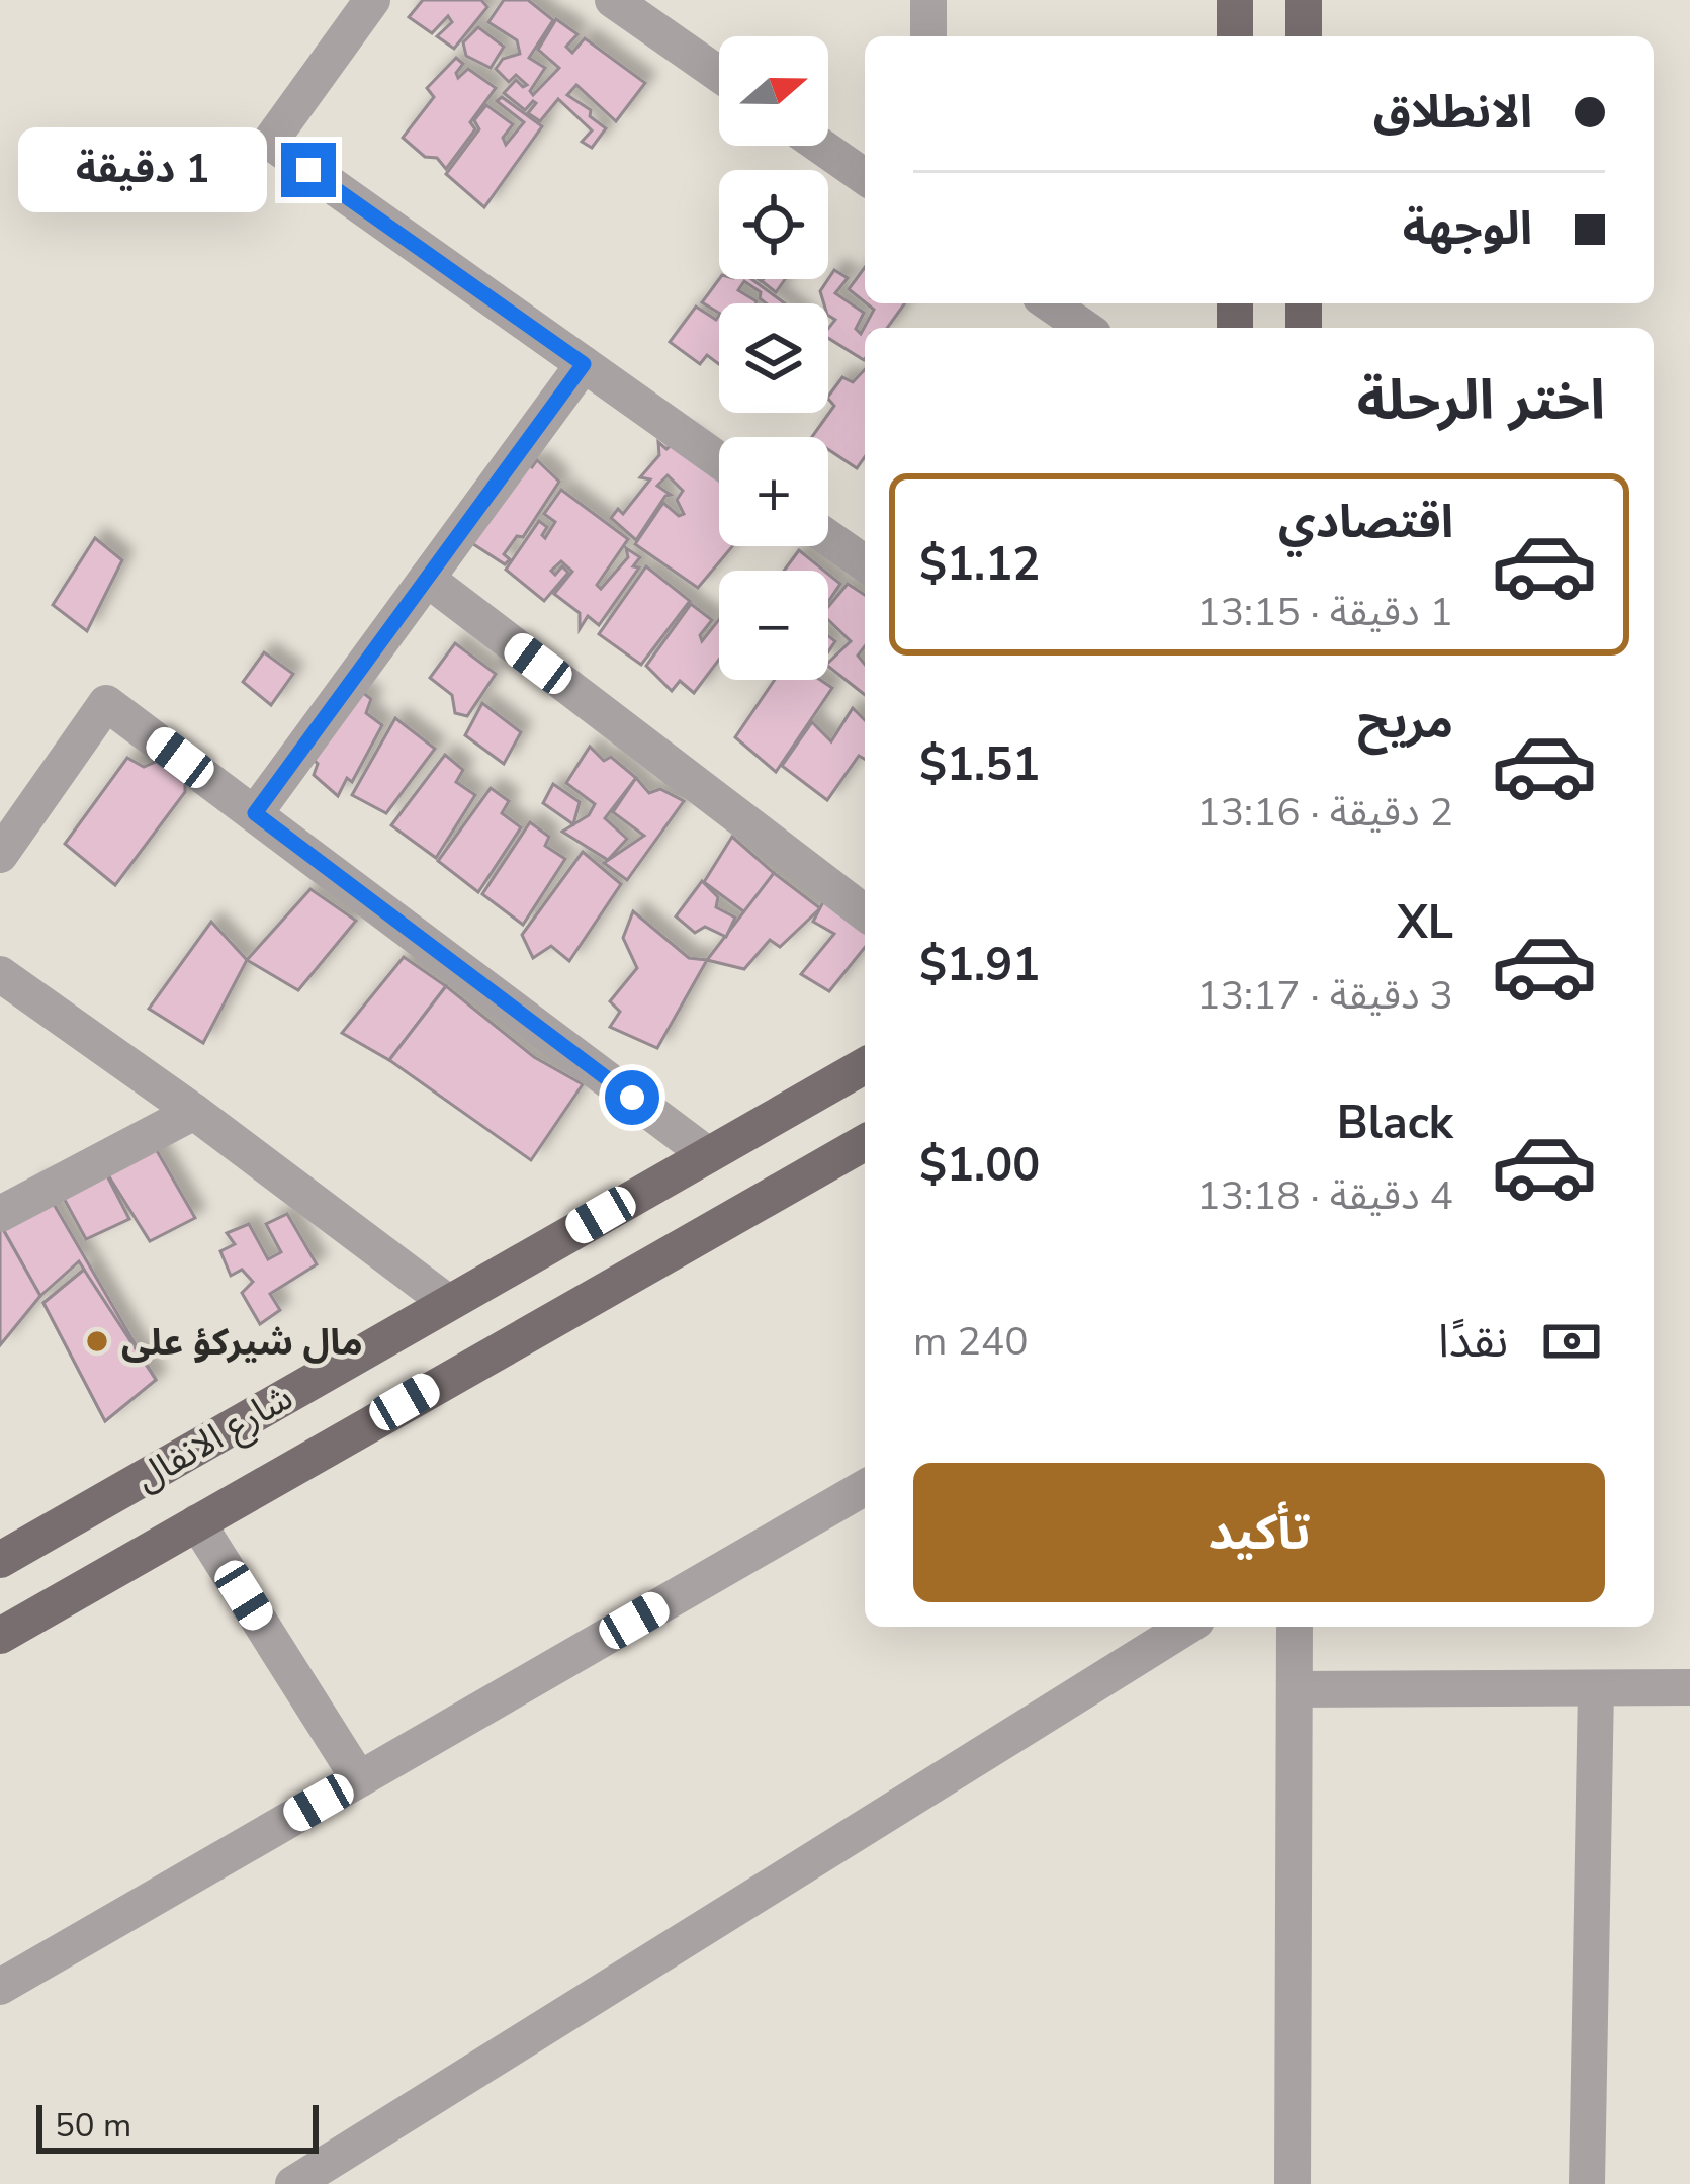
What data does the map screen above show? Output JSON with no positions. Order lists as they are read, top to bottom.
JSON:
{
  "streets": {
    "main road": ["شارع الانفال"]
  },
  "places": ["مال شيركؤ على"],
  "scale_bar": "50 m",
  "north": "right",
  "page": {
    "map_buttons": ["+", "−"],
    "banner": ["الانطلاق", "الوجهة"],
    "bubble": "1 دقيقة",
    "heading": "اختر الرحلة",
    "list": [
      {
        "name": "اقتصادي",
        "note": "1 دقيقة · 13:15",
        "value": "$1.12"
      },
      {
        "name": "مريح",
        "note": "2 دقيقة · 13:16",
        "value": "$1.51"
      },
      {
        "name": "XL",
        "note": "3 دقيقة · 13:17",
        "value": "$1.91"
      },
      {
        "name": "Black",
        "note": "4 دقيقة · 13:18",
        "value": "$1.00"
      }
    ],
    "pay": ["نقدًا", "240 m"],
    "buttons": "تأكيد",
    "scale": "50 m"
  }
}
